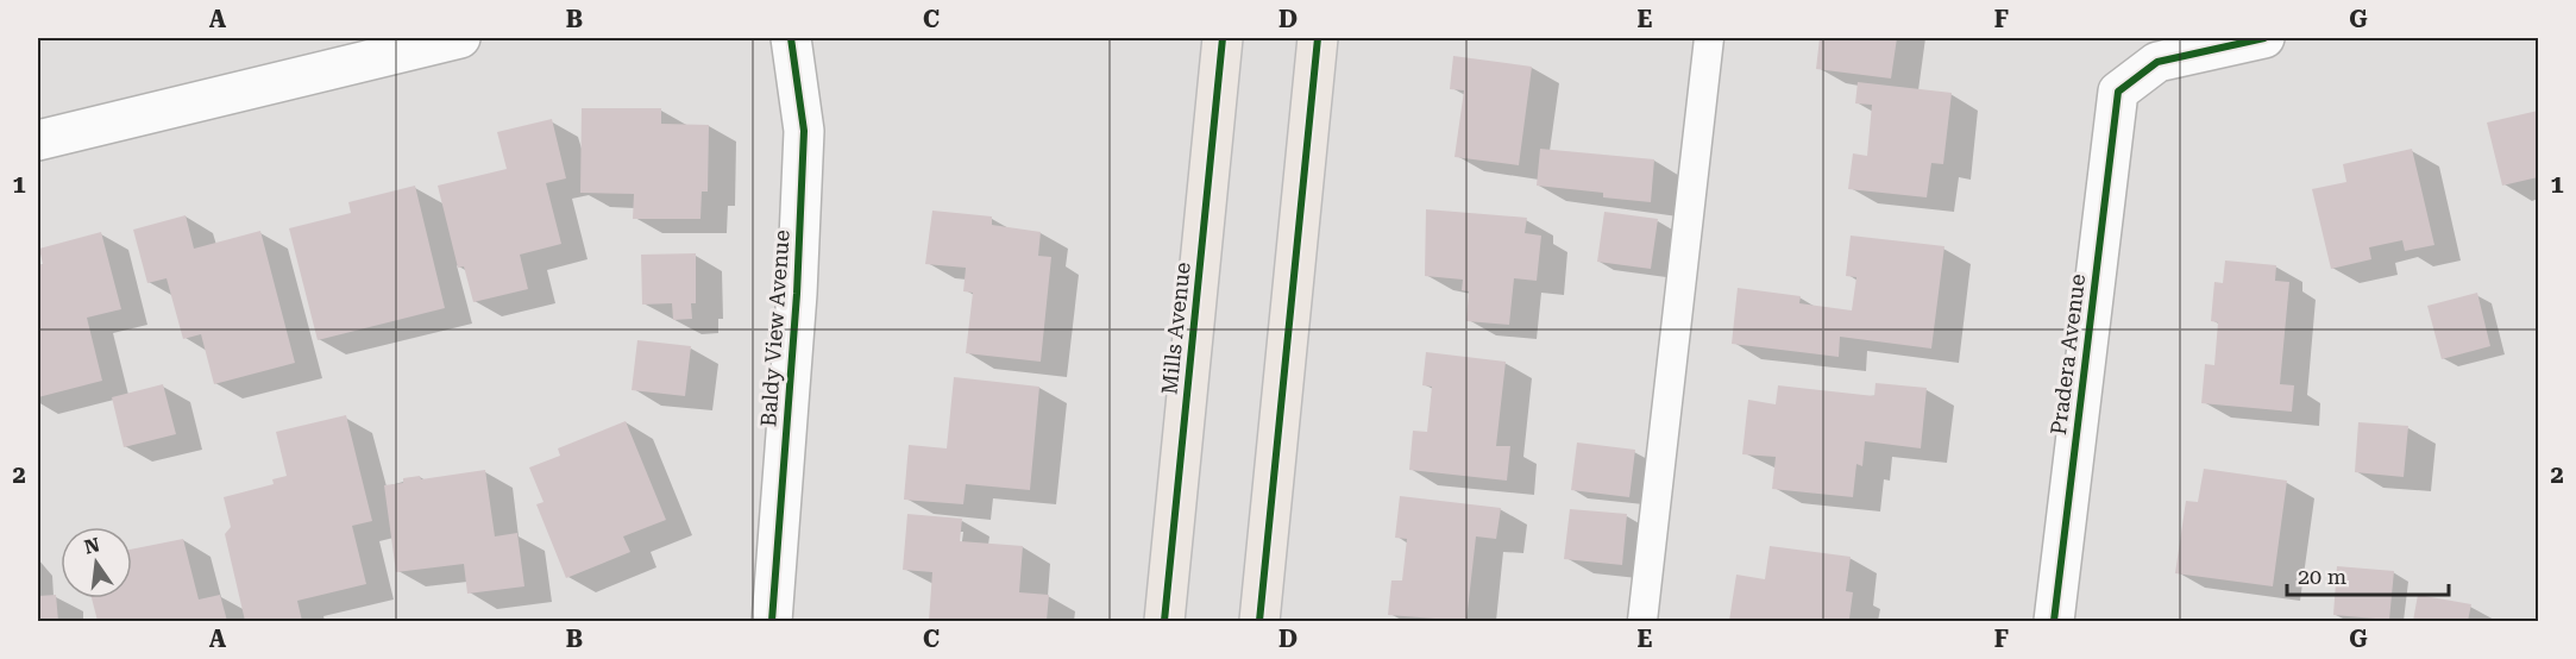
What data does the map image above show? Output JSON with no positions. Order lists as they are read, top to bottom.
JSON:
{
  "streets": {
    "main road": ["Mills Avenue"],
    "street": ["Baldy View Avenue", "Pradera Avenue"]
  },
  "scale_bar": "20 m",
  "north": "top",
  "grid": {
    "columns": [
      "A",
      "B",
      "C",
      "D",
      "E",
      "F",
      "G"
    ],
    "rows": ["1", "2"]
  }
}
